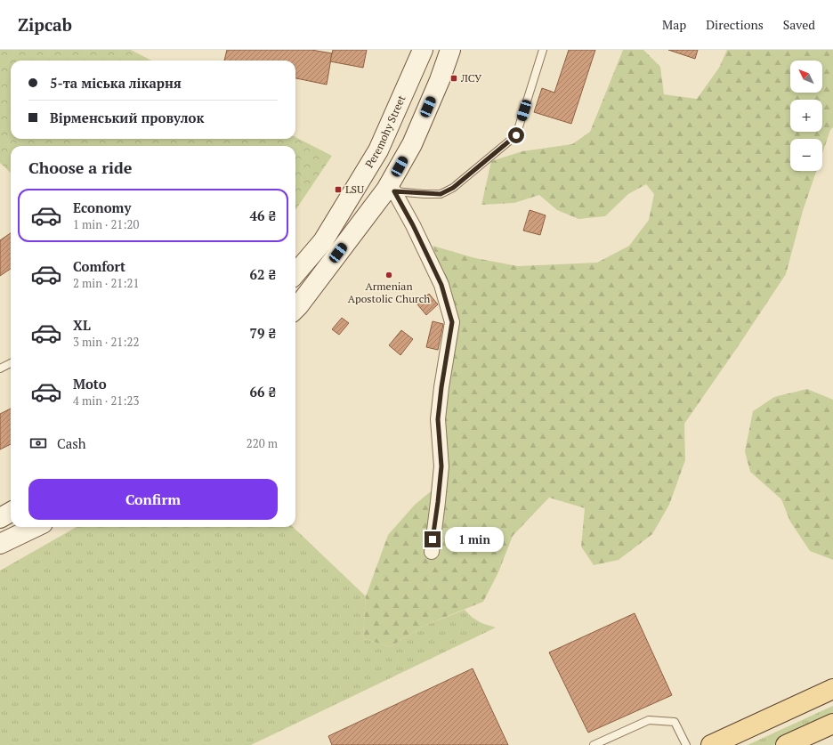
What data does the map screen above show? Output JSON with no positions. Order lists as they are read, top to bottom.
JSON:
{
  "streets": {
    "main road": ["Peremohy Street"]
  },
  "places": {
    "transit": ["ЛСУ", "LSU"],
    "other": ["Armenian Apostolic Church"]
  },
  "north": "top left",
  "page": {
    "header": "Zipcab",
    "nav": ["Map", "Directions", "Saved"],
    "map_buttons": ["+", "−"],
    "banner": ["5-та міська лікарня", "Вірменський провулок"],
    "heading": "Choose a ride",
    "list": [
      {
        "name": "Economy",
        "note": "1 min · 21:20",
        "value": "46 ₴"
      },
      {
        "name": "Comfort",
        "note": "2 min · 21:21",
        "value": "62 ₴"
      },
      {
        "name": "XL",
        "note": "3 min · 21:22",
        "value": "79 ₴"
      },
      {
        "name": "Moto",
        "note": "4 min · 21:23",
        "value": "66 ₴"
      }
    ],
    "pay": ["Cash", "220 m"],
    "buttons": "Confirm",
    "bubble": "1 min"
  }
}
